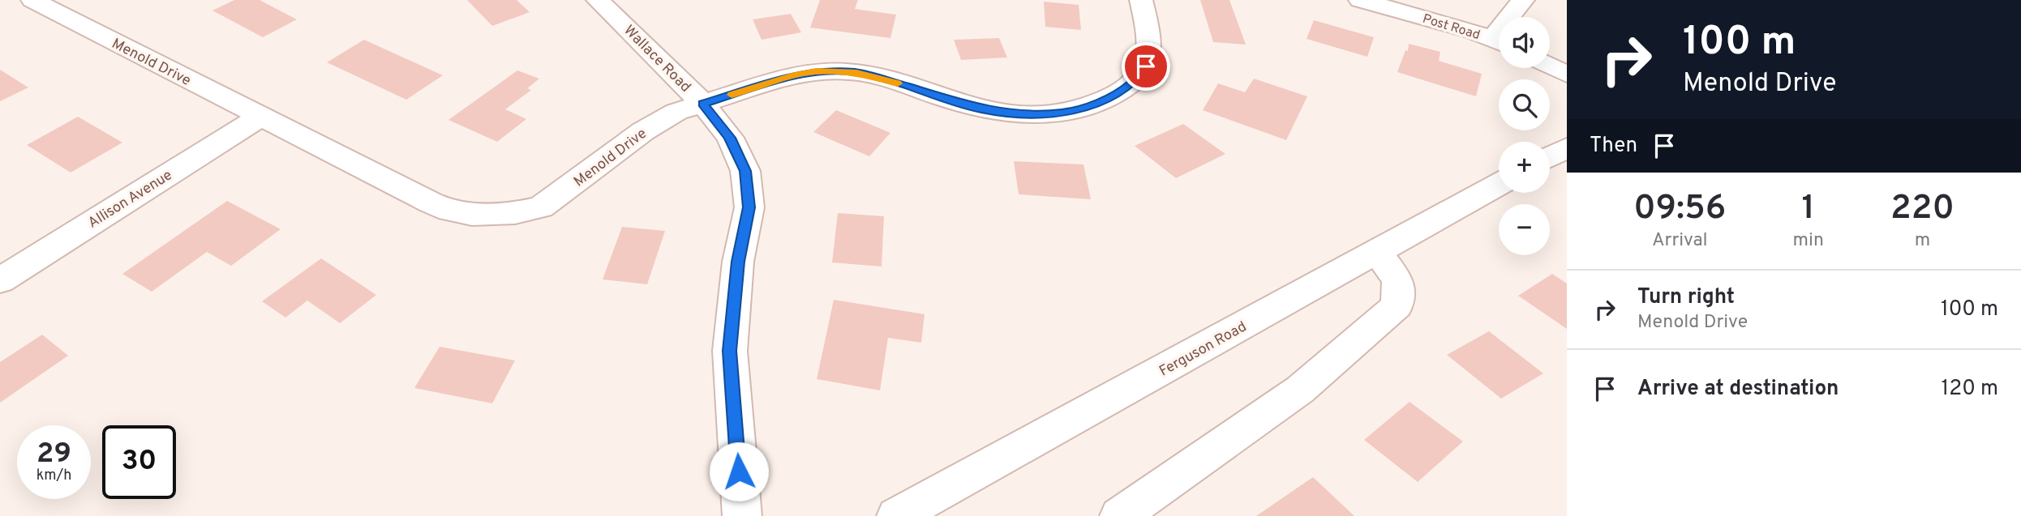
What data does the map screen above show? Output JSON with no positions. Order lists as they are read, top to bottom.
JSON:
{
  "streets": {
    "street": [
      "Post Road",
      "Wallace Road",
      "Menold Drive",
      "Allison Avenue",
      "Ferguson Road"
    ]
  },
  "crossings": [
    ["Wallace Road", "Menold Drive"],
    ["Menold Drive", "Allison Avenue"]
  ],
  "page": {
    "turn": ["100 m", "Menold Drive"],
    "map_buttons": ["+", "−"],
    "then": "Then",
    "eta": [
      "09:56",
      "Arrival",
      "1",
      "min",
      "220",
      "m"
    ],
    "list": [
      {
        "name": "Turn right",
        "note": "Menold Drive",
        "value": "100 m"
      },
      {
        "name": "Arrive at destination",
        "value": "120 m"
      }
    ],
    "speed": "29 km/h",
    "limit": "30"
  }
}
